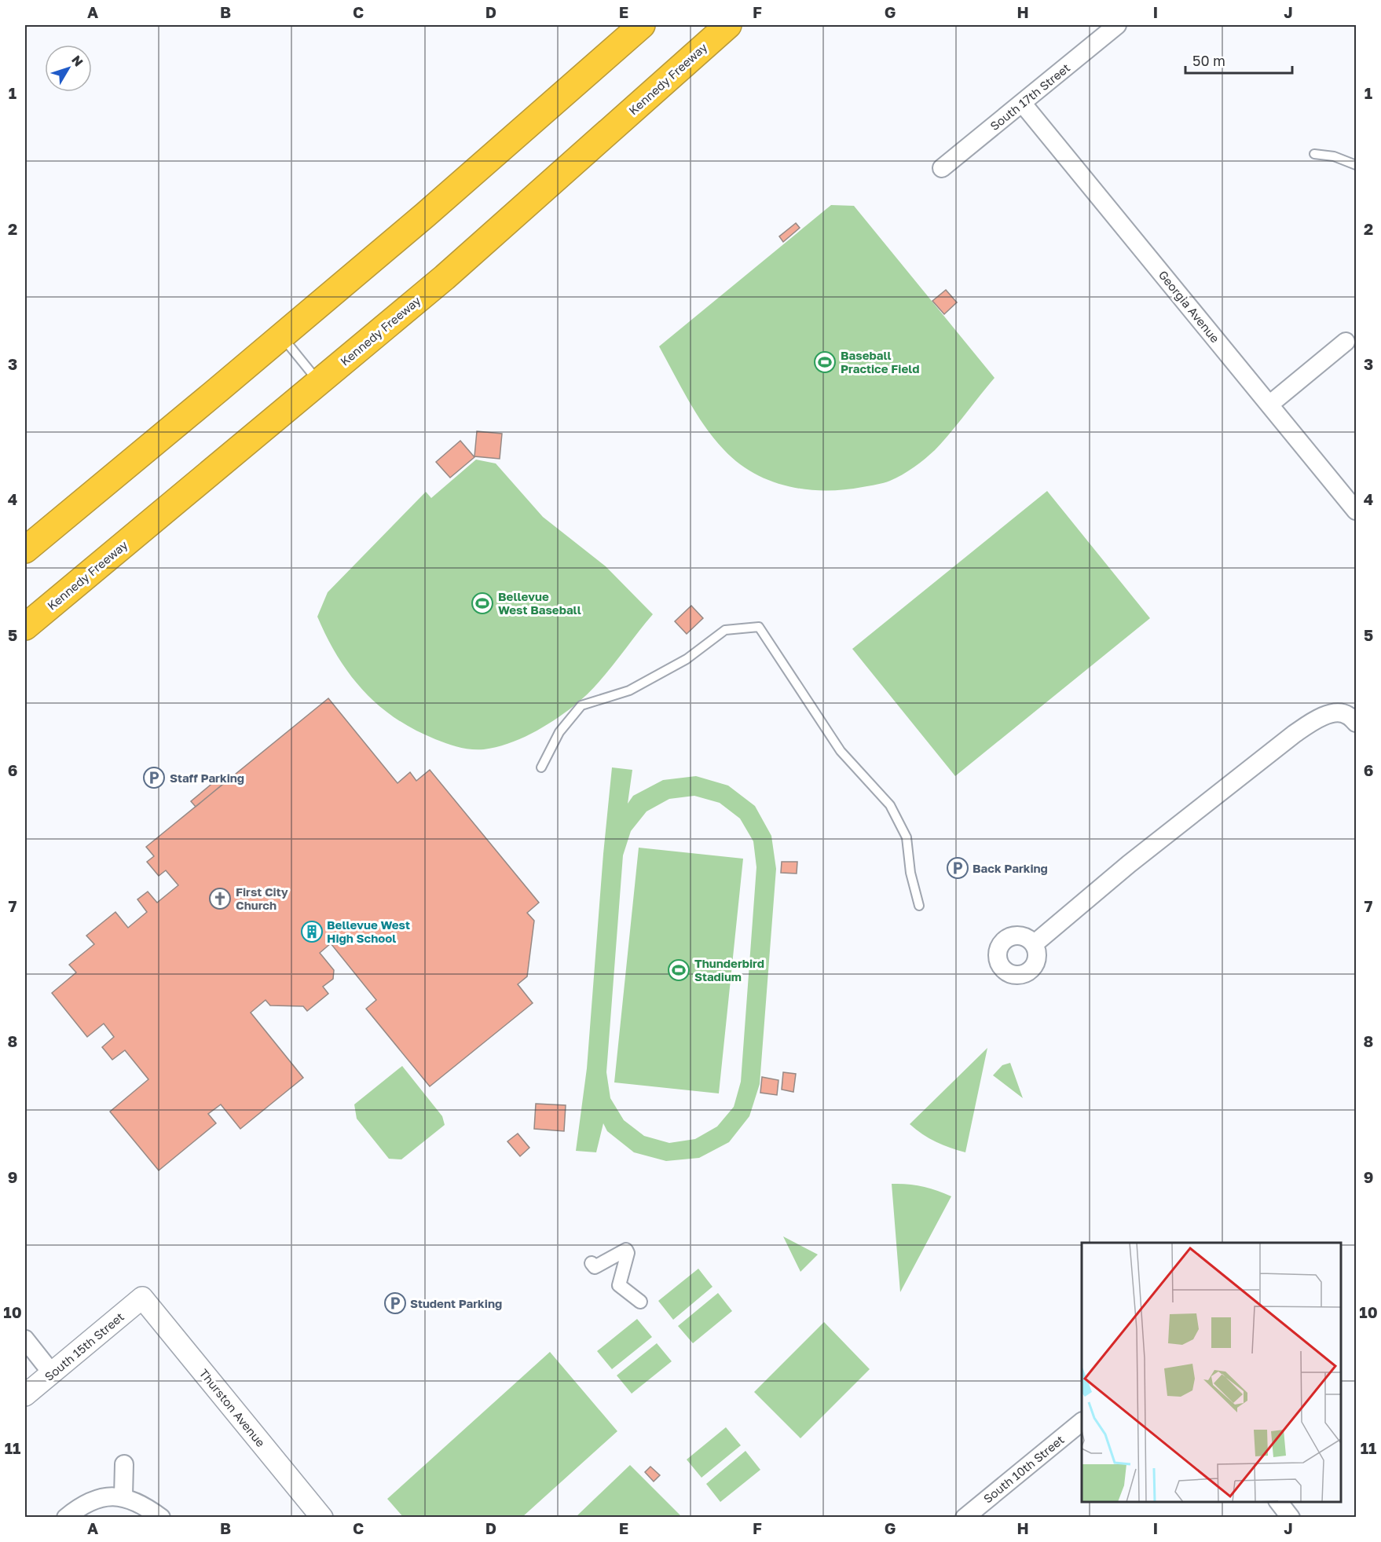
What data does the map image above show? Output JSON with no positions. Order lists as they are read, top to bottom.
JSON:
{
  "streets": {
    "highway": ["Kennedy Freeway"],
    "street": [
      "South 17th Street",
      "Georgia Avenue",
      "South 15th Street",
      "Thurston Avenue",
      "South 10th Street"
    ]
  },
  "crossings": [
    ["South 17th Street", "Georgia Avenue"],
    ["South 15th Street", "Thurston Avenue"]
  ],
  "places": {
    "sports": ["Baseball Practice Field", "Bellevue West Baseball", "Thunderbird Stadium"],
    "parking": ["Staff Parking", "Back Parking", "Student Parking"],
    "church": ["First City Church"],
    "building": ["Bellevue West High School"]
  },
  "scale_bar": "50 m",
  "north": "top right",
  "grid": {
    "columns": [
      "A",
      "B",
      "C",
      "D",
      "E",
      "F",
      "G",
      "H",
      "I",
      "J"
    ],
    "rows": [
      "1",
      "2",
      "3",
      "4",
      "5",
      "6",
      "7",
      "8",
      "9",
      "10",
      "11"
    ]
  }
}
